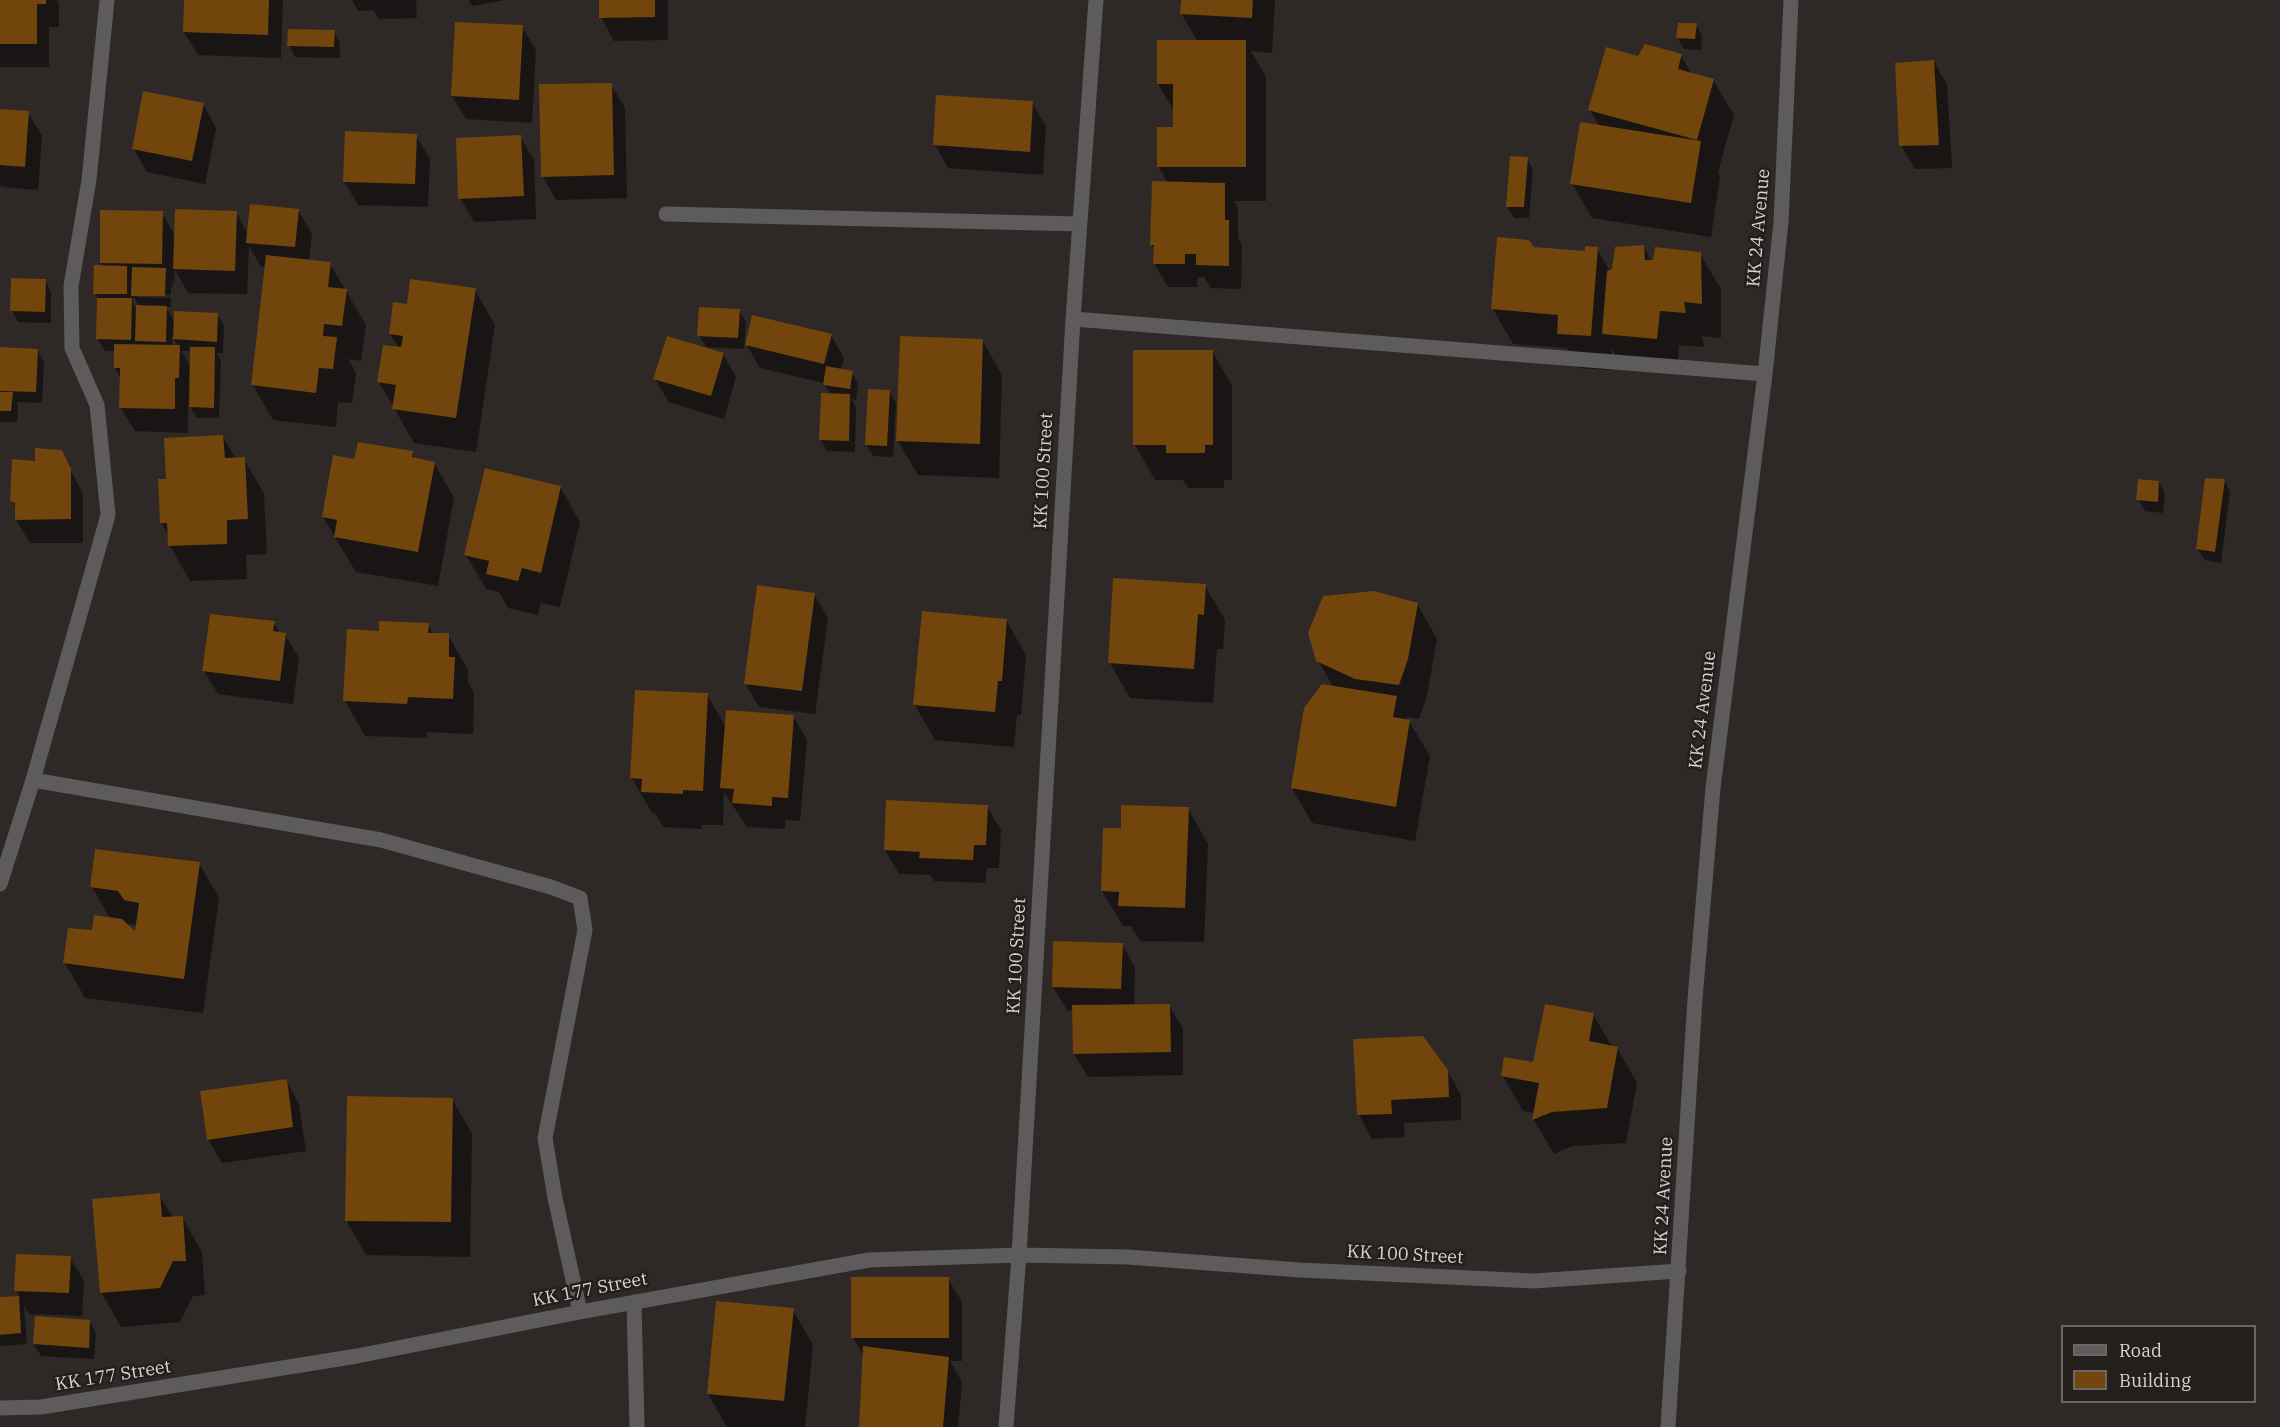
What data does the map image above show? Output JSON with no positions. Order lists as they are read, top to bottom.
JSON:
{
  "streets": {
    "street": ["KK 24 Avenue", "KK 100 Street", "KK 177 Street"]
  },
  "crossings": [
    ["KK 24 Avenue", "KK 100 Street"],
    ["KK 100 Street", "KK 177 Street"]
  ],
  "legend": ["Road", "Building"]
}
